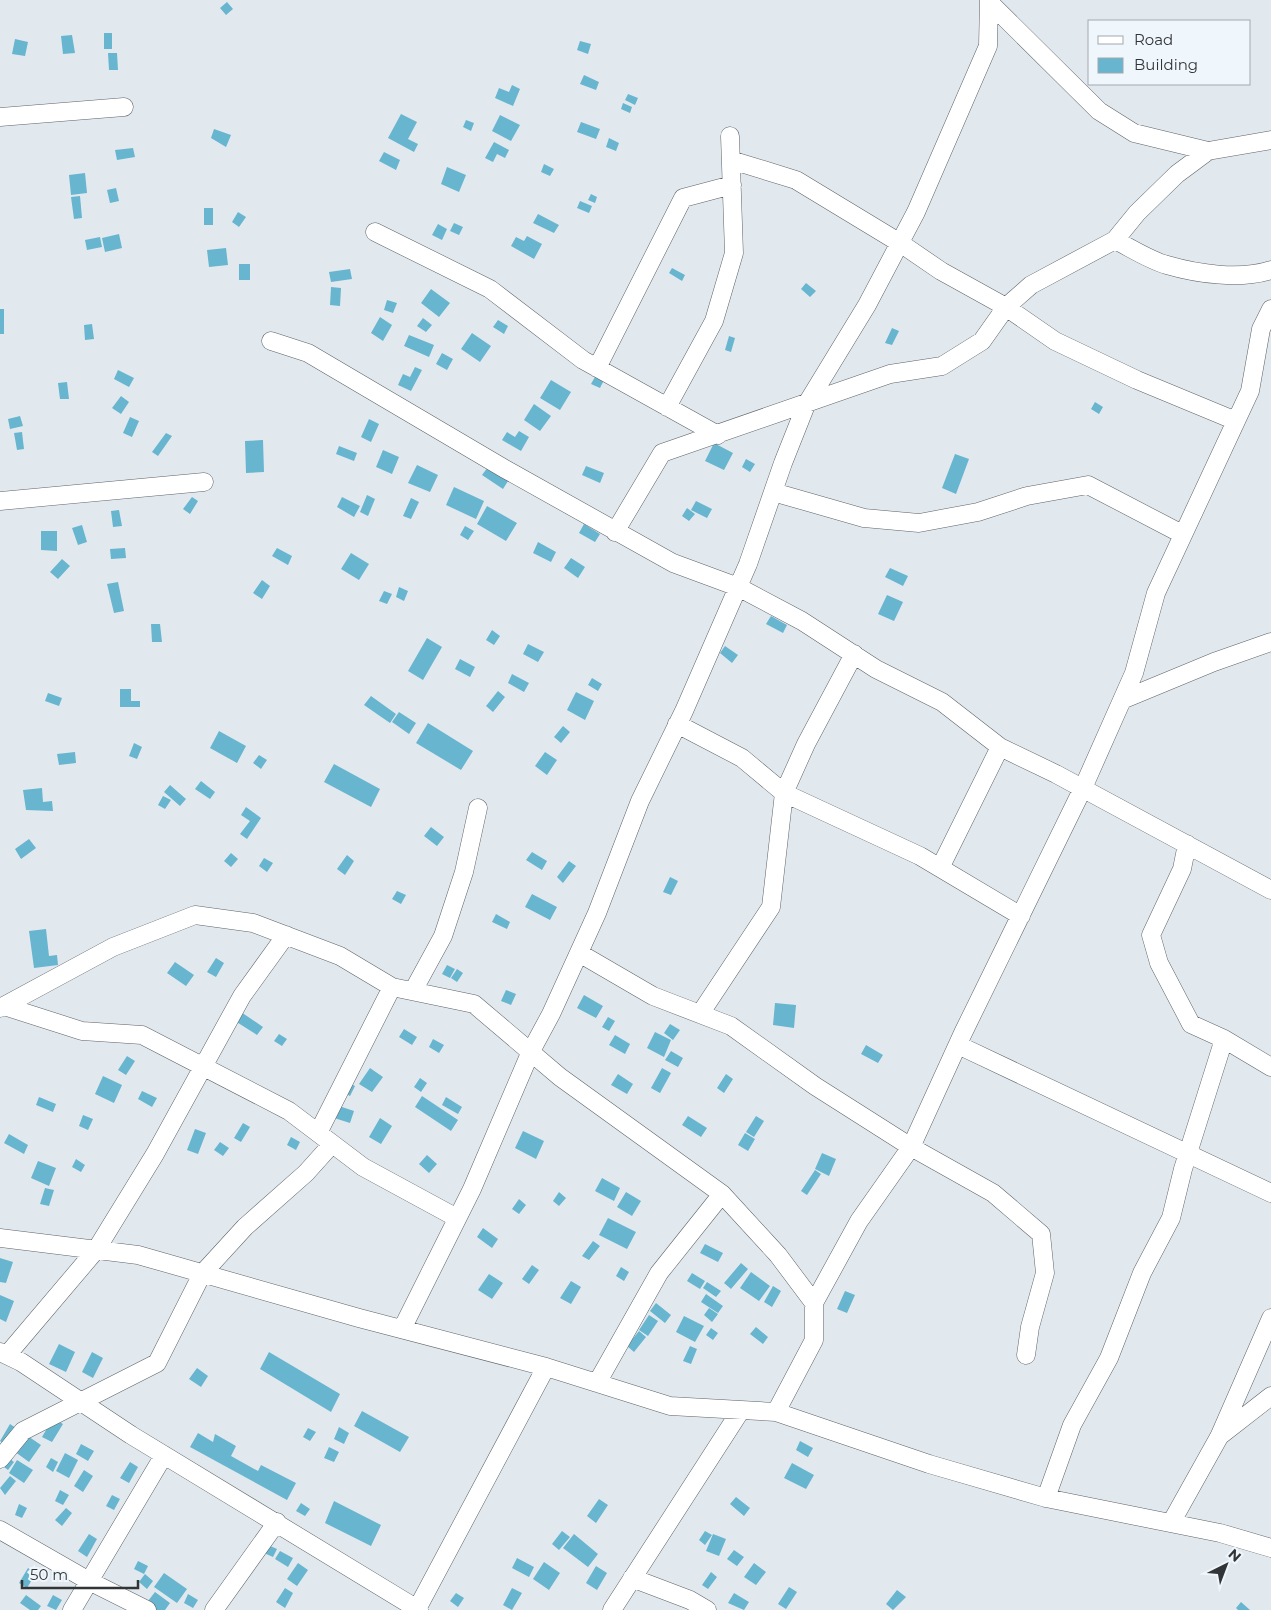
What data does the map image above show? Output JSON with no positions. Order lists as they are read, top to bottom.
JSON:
{
  "legend": ["Road", "Building"],
  "scale_bar": "50 m",
  "north": "top right"
}
